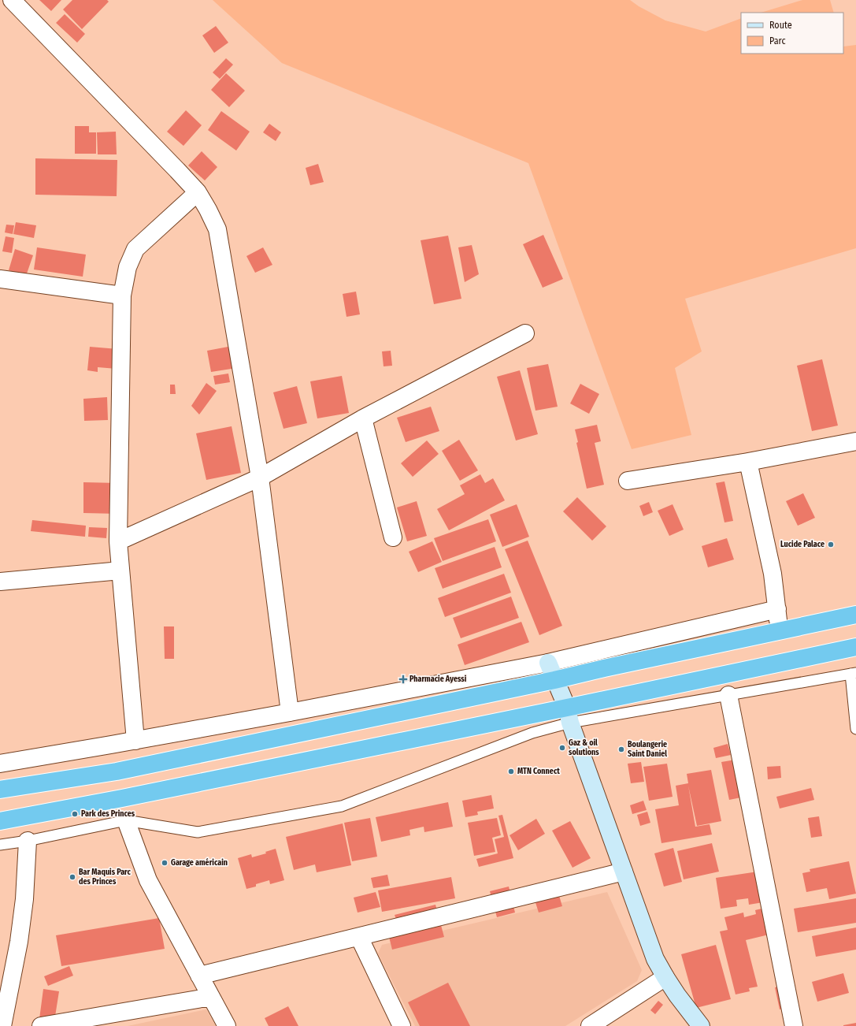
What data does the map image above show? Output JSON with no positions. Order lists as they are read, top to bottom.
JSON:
{
  "places": {
    "other": [
      "Lucide Palace",
      "Gaz & oil solutions",
      "Boulangerie Saint Daniel",
      "MTN Connect",
      "Park des Princes",
      "Garage américain",
      "Bar Maquis Parc des Princes"
    ],
    "health": ["Pharmacie Ayessi"]
  },
  "legend": ["Route", "Parc"]
}
